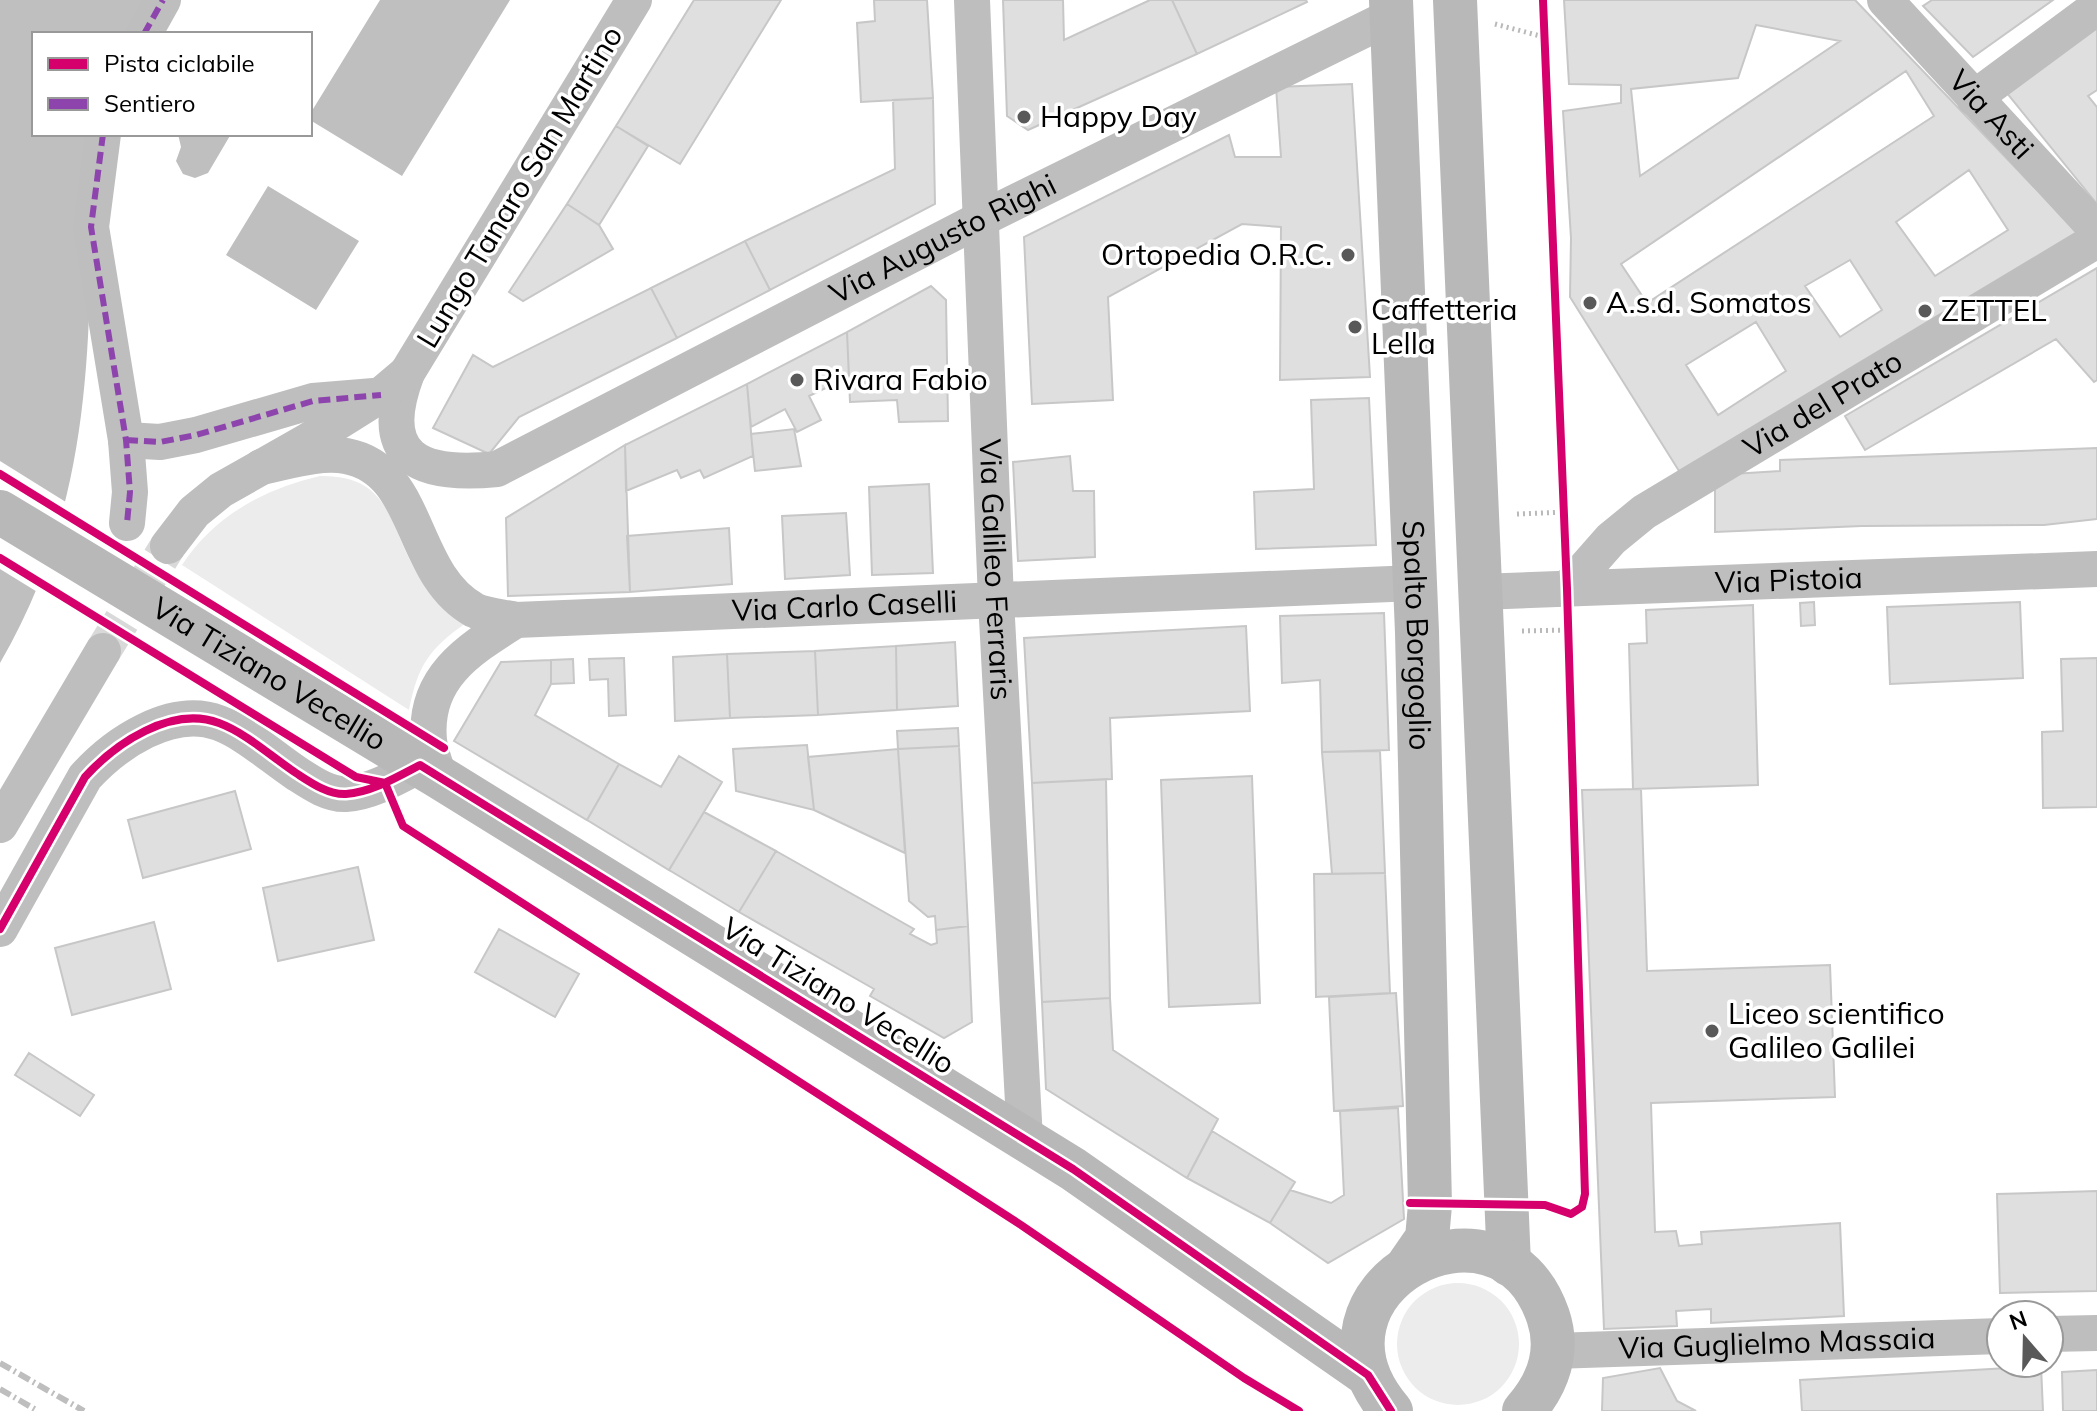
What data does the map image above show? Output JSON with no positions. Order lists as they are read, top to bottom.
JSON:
{
  "streets": {
    "main road": ["Spalto Borgoglio", "Via Tiziano Vecellio"],
    "street": [
      "Via Asti",
      "Lungo Tanaro San Martino",
      "Via Augusto Righi",
      "Via del Prato",
      "Via Galileo Ferraris",
      "Via Pistoia",
      "Via Carlo Caselli",
      "Via Guglielmo Massaia"
    ]
  },
  "crossings": [
    ["Lungo Tanaro San Martino", "Via Augusto Righi"],
    ["Via Augusto Righi", "Via Galileo Ferraris"],
    ["Via Augusto Righi", "Spalto Borgoglio"],
    ["Via del Prato", "Via Pistoia"],
    ["Via Galileo Ferraris", "Via Carlo Caselli"],
    ["Via Galileo Ferraris", "Via Tiziano Vecellio"],
    ["Via Carlo Caselli", "Spalto Borgoglio"],
    ["Spalto Borgoglio", "Via Guglielmo Massaia"]
  ],
  "places": [
    "Happy Day",
    "Ortopedia O.R.C.",
    "A.s.d. Somatos",
    "ZETTEL",
    "Caffetteria Lella",
    "Rivara Fabio",
    "Liceo scientifico Galileo Galilei"
  ],
  "legend": ["Pista ciclabile", "Sentiero"],
  "north": "top"
}
